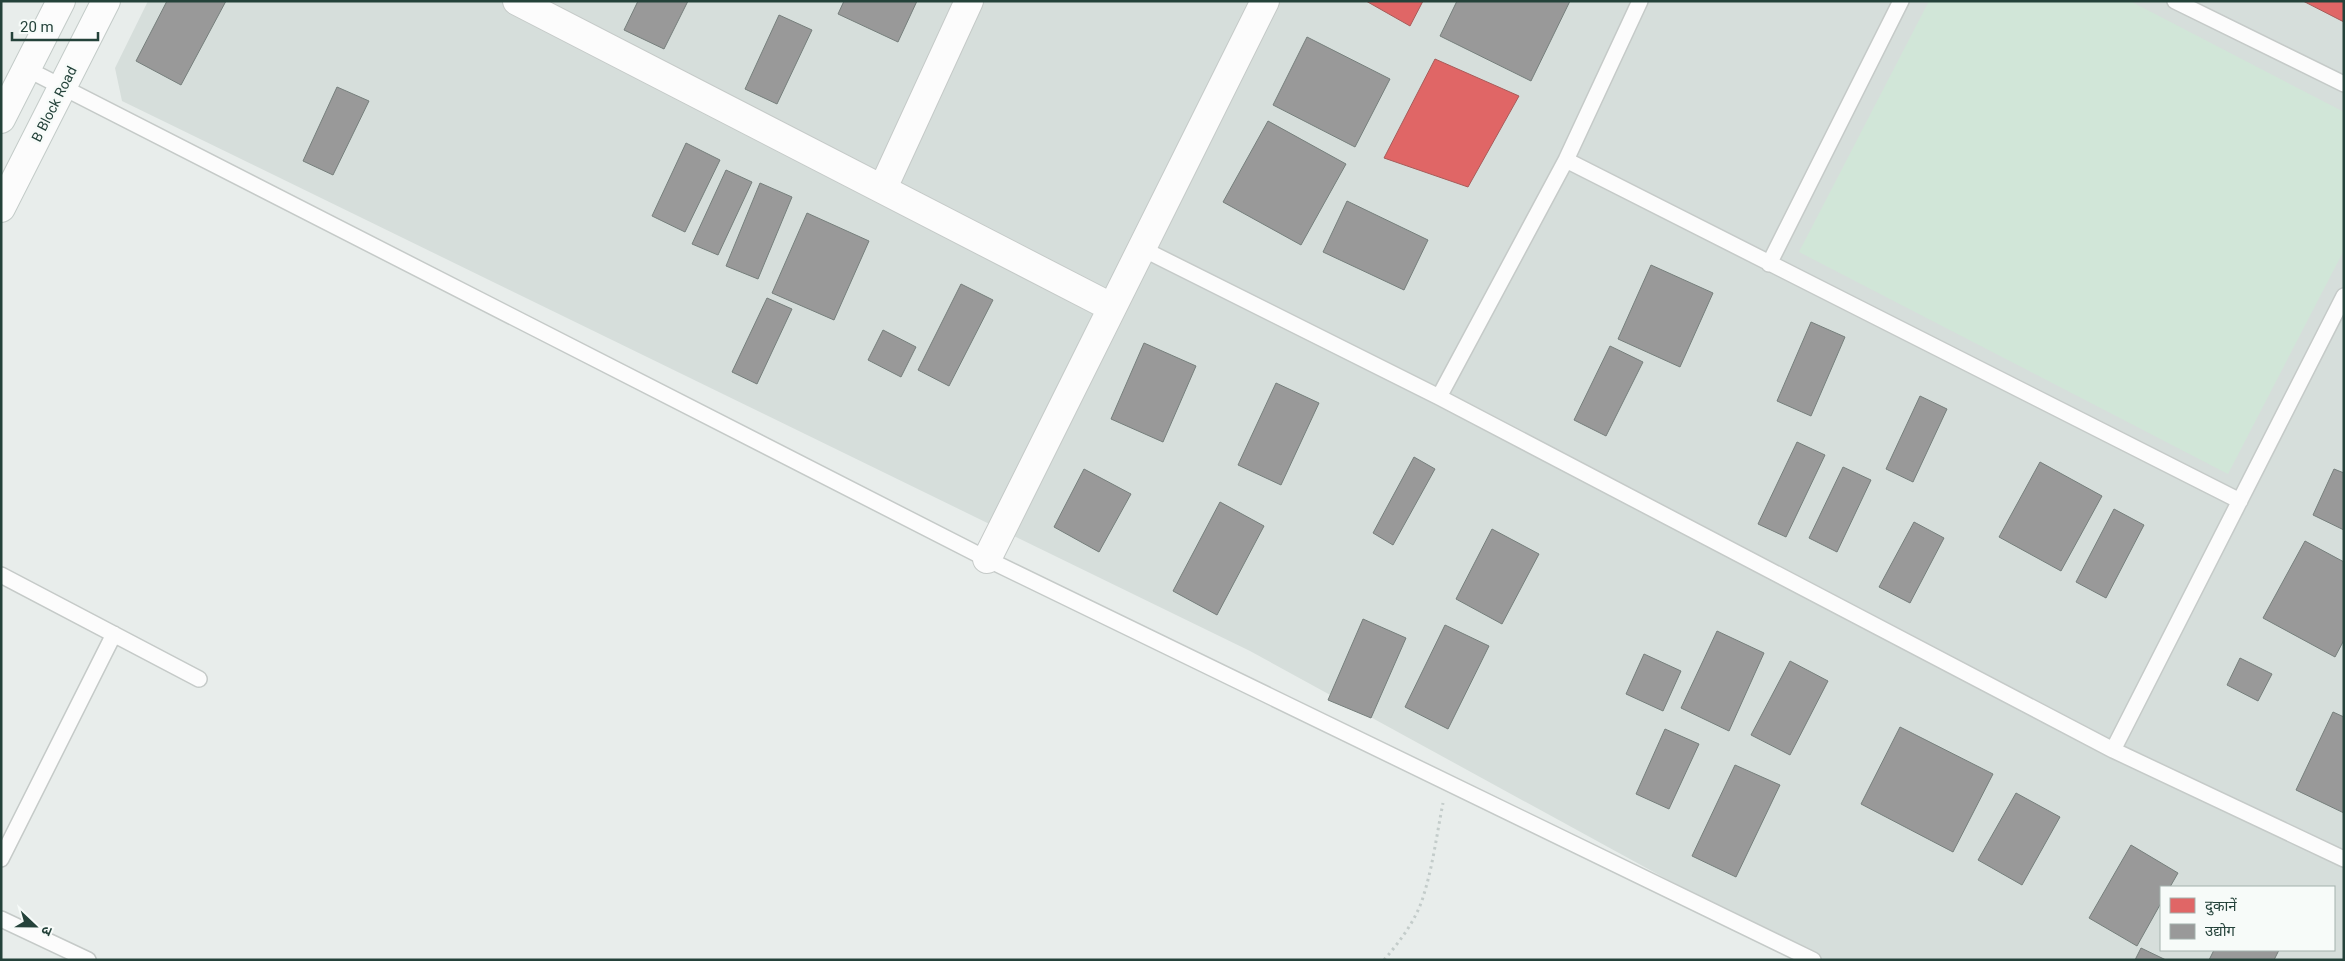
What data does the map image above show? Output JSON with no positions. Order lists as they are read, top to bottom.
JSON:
{
  "streets": {
    "street": ["B Block Road"]
  },
  "legend": ["दुकानें", "उद्योग"],
  "scale_bar": "20 m",
  "north": "right"
}
